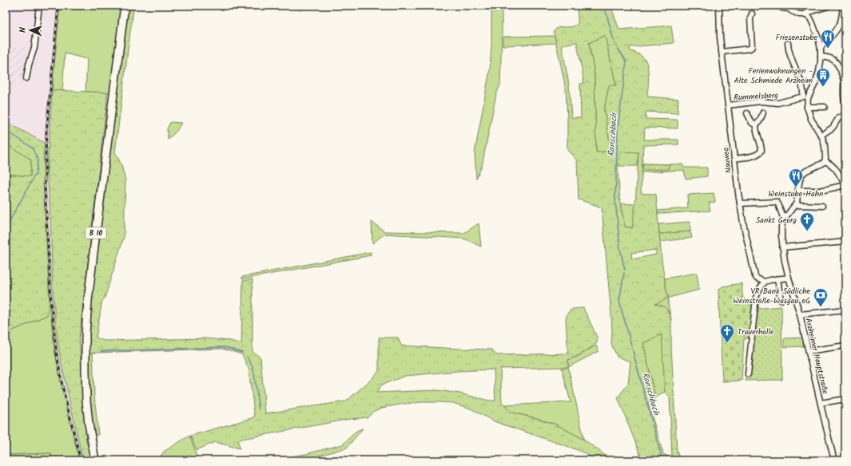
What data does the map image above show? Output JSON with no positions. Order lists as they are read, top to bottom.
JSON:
{
  "streets": {
    "highway": ["B 10"],
    "street": ["Rummelsberg", "Nauweg", "Arzheimer Hauptstraße"]
  },
  "crossings": [
    ["Rummelsberg", "Nauweg"]
  ],
  "water": ["Ranschbach"],
  "places": {
    "restaurant": ["Friesenstube", "Weinstube Hahn"],
    "building": ["Ferienwohnungen - Alte Schmiede Arzheim"],
    "church": ["Sankt Georg", "Trauerhalle"],
    "bank": ["VR Bank Südliche Weinstraße-Wasgau eG"]
  },
  "north": "left"
}
